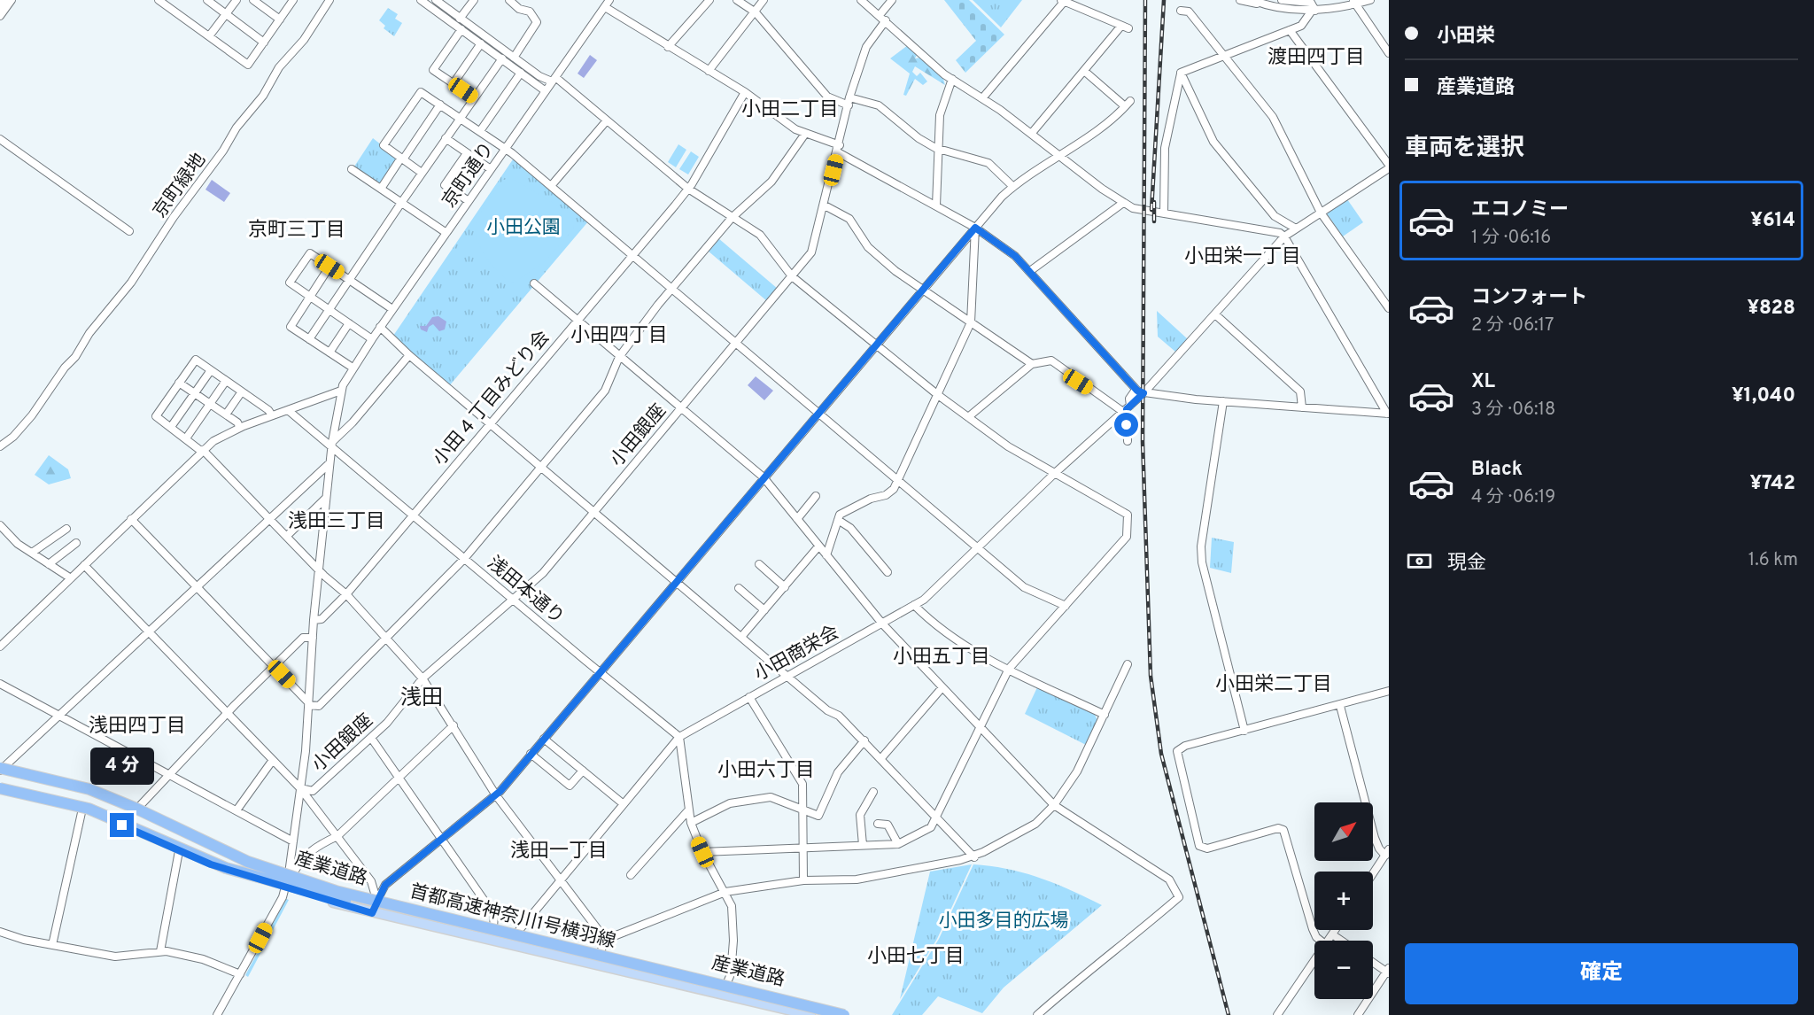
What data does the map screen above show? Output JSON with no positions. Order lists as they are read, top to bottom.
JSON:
{
  "streets": {
    "highway": ["首都高速神奈川1号横羽線"],
    "main road": ["産業道路"],
    "street": [
      "京町通り",
      "京町緑地",
      "小田 4 丁目みどり会",
      "小田銀座",
      "浅田本通り",
      "小田商栄会"
    ]
  },
  "crossings": [
    ["京町通り", "小田 4 丁目みどり会"],
    ["京町通り", "小田銀座"],
    ["京町通り", "浅田本通り"],
    ["京町通り", "産業道路"],
    ["小田 4 丁目みどり会", "浅田本通り"],
    ["小田銀座", "浅田本通り"],
    ["浅田本通り", "小田商栄会"],
    ["小田商栄会", "産業道路"],
    ["産業道路", "首都高速神奈川1号横羽線"]
  ],
  "districts": [
    "渡田四丁目",
    "小田二丁目",
    "京町三丁目",
    "小田栄一丁目",
    "小田四丁目",
    "浅田三丁目",
    "小田五丁目",
    "小田栄二丁目",
    "浅田",
    "浅田四丁目",
    "小田六丁目",
    "浅田一丁目",
    "小田七丁目"
  ],
  "parks": ["小田公園", "小田多目的広場"],
  "north": "top right",
  "page": {
    "banner": ["小田栄", "産業道路"],
    "heading": "車両を選択",
    "list": [
      {
        "name": "エコノミー",
        "note": "1 分 · 06:16",
        "value": "¥614"
      },
      {
        "name": "コンフォート",
        "note": "2 分 · 06:17",
        "value": "¥828"
      },
      {
        "name": "XL",
        "note": "3 分 · 06:18",
        "value": "¥1,040"
      },
      {
        "name": "Black",
        "note": "4 分 · 06:19",
        "value": "¥742"
      }
    ],
    "pay": ["現金", "1.6 km"],
    "bubble": "4 分",
    "map_buttons": ["+", "−"],
    "buttons": "確定"
  }
}
